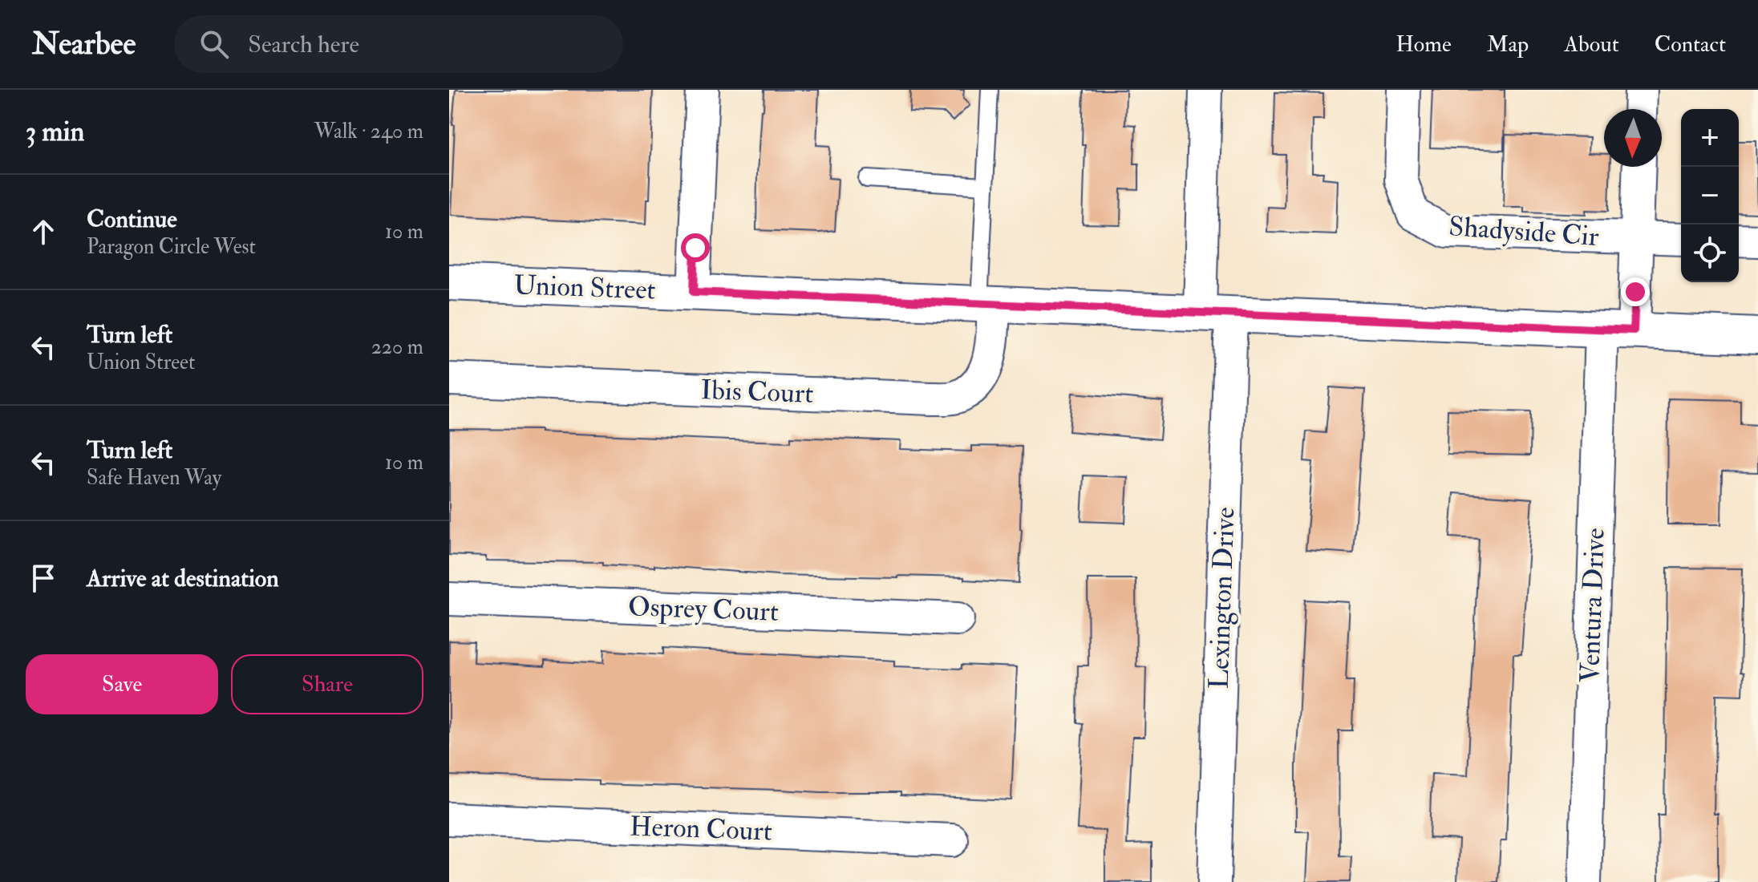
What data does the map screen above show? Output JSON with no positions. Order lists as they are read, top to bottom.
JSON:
{
  "streets": {
    "street": [
      "Shadyside Cir",
      "Union Street",
      "Ibis Court",
      "Lexington Drive",
      "Ventura Drive",
      "Osprey Court",
      "Heron Court"
    ]
  },
  "crossings": [
    ["Shadyside Cir", "Ventura Drive"],
    ["Union Street", "Ibis Court"],
    ["Union Street", "Lexington Drive"],
    ["Union Street", "Ventura Drive"]
  ],
  "north": "bottom",
  "page": {
    "header": "Nearbee",
    "search": "Search here",
    "nav": [
      "Home",
      "Map",
      "About",
      "Contact"
    ],
    "heading": ["3 min", "Walk · 240 m"],
    "map_buttons": ["+", "−"],
    "list": [
      ["Continue", "Paragon Circle West", "10 m"],
      ["Turn left", "Union Street", "220 m"],
      ["Turn left", "Safe Haven Way", "10 m"],
      "Arrive at destination"
    ],
    "buttons": ["Save", "Share"]
  }
}
